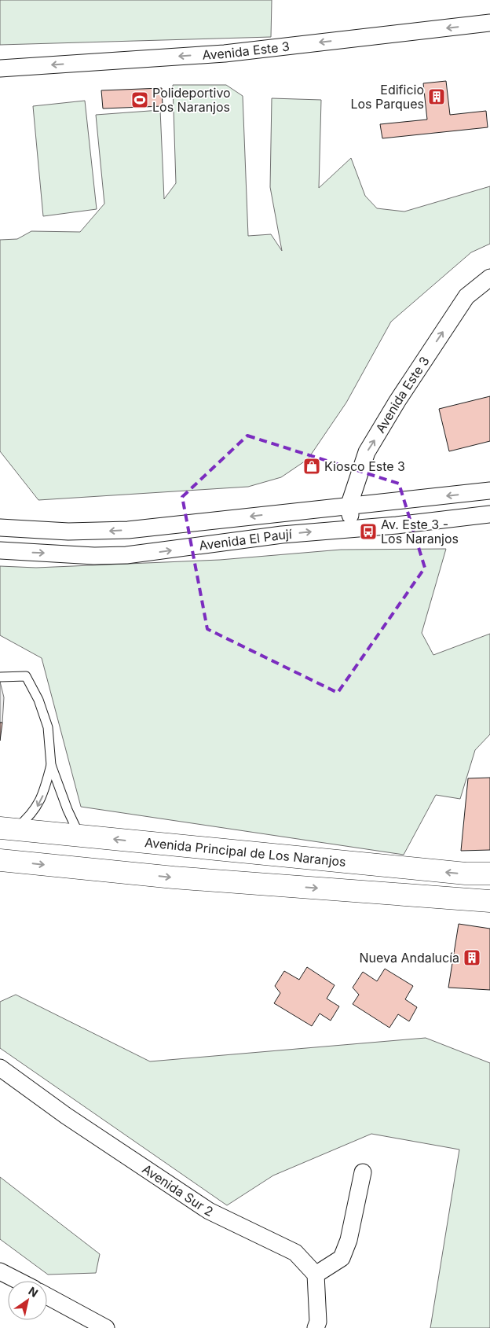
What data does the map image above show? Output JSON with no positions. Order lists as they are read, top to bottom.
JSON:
{
  "streets": {
    "main road": ["Avenida Principal de Los Naranjos"],
    "street": ["Avenida Este 3", "Avenida El Paují", "Avenida Sur 2"]
  },
  "crossings": [
    ["Avenida Este 3", "Avenida El Paují"]
  ],
  "places": {
    "building": ["Edificio Los Parques", "Nueva Andalucía"],
    "sports": ["Polideportivo Los Naranjos"],
    "shop": ["Kiosco Este 3"],
    "bus stop": ["Av. Este 3 - Los Naranjos"]
  },
  "north": "top right"
}
